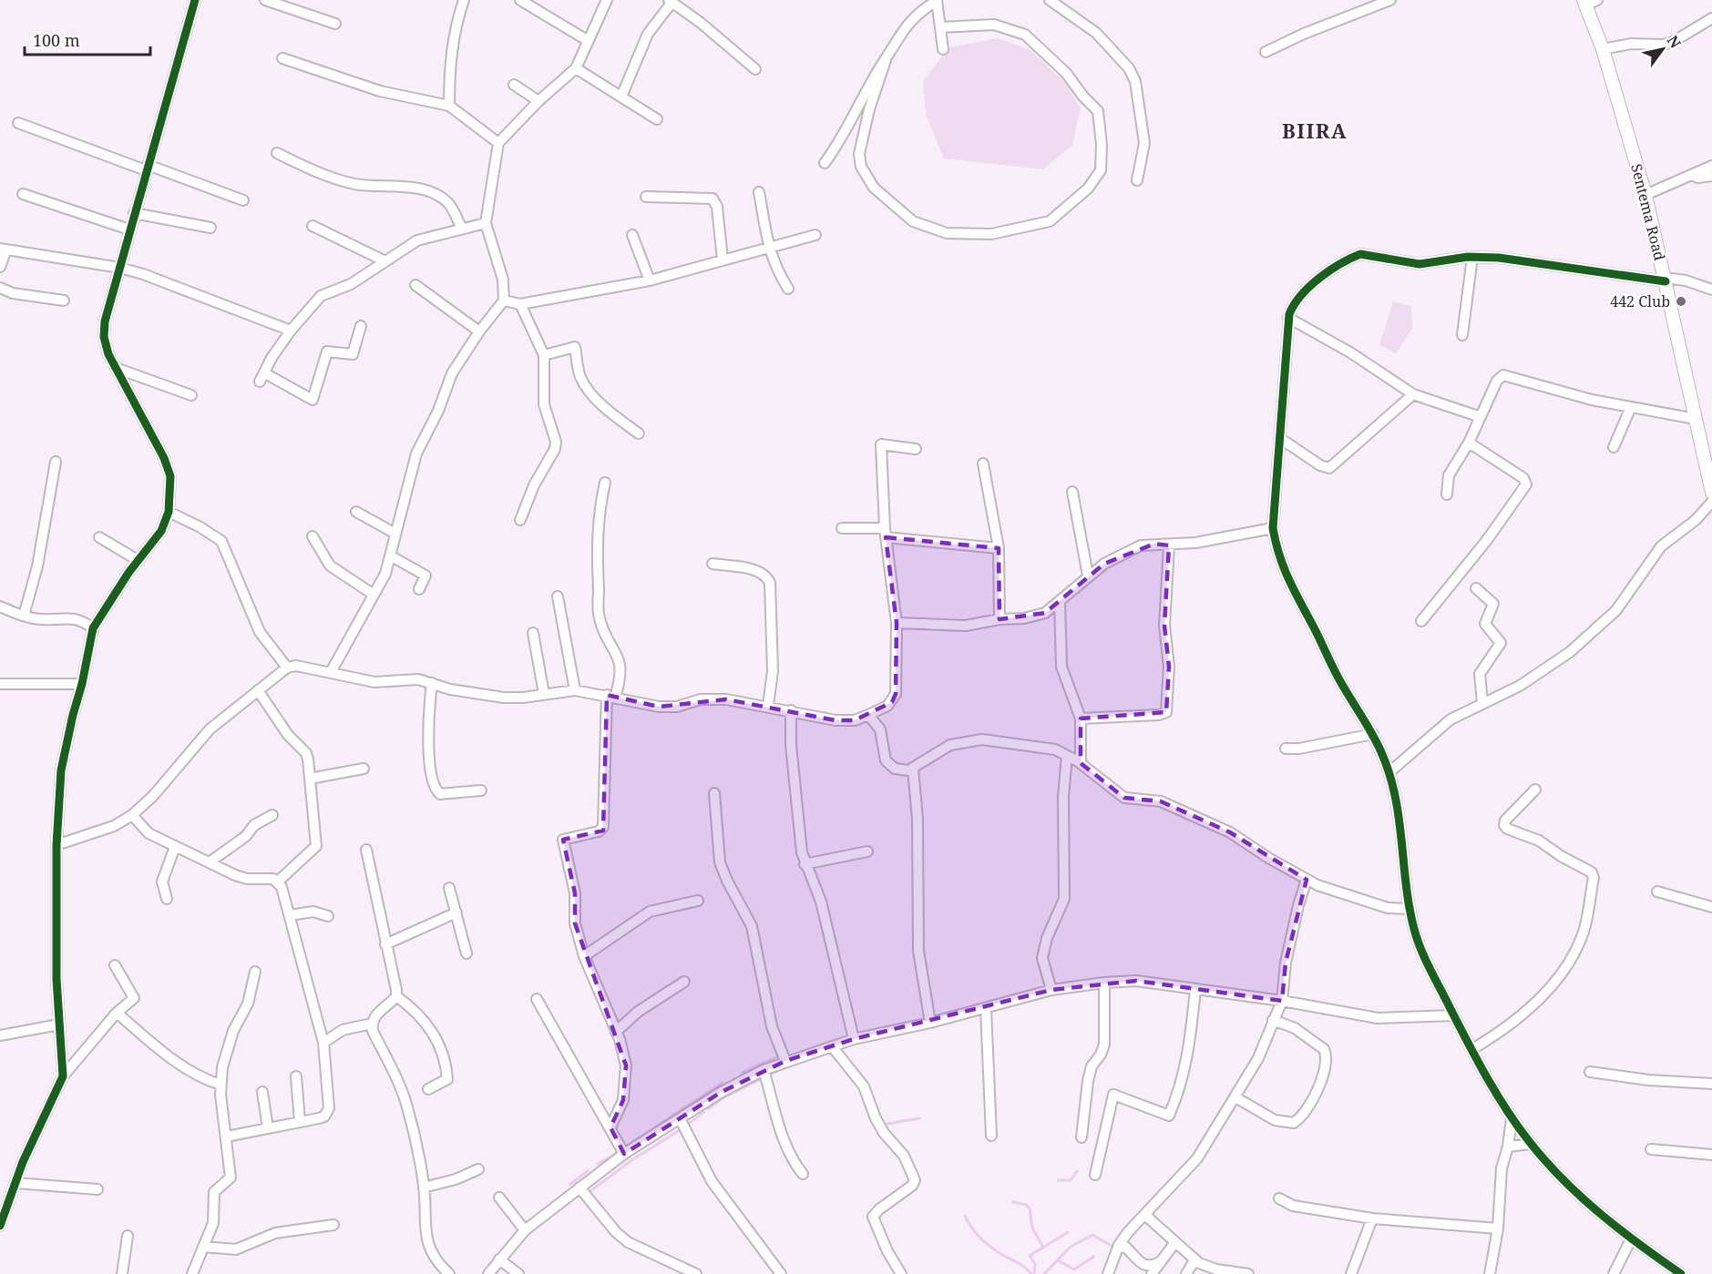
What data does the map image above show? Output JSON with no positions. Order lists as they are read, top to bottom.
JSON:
{
  "streets": {
    "main road": ["Sentema Road"]
  },
  "districts": ["BIIRA"],
  "places": ["442 Club"],
  "scale_bar": "100 m",
  "north": "top right"
}
